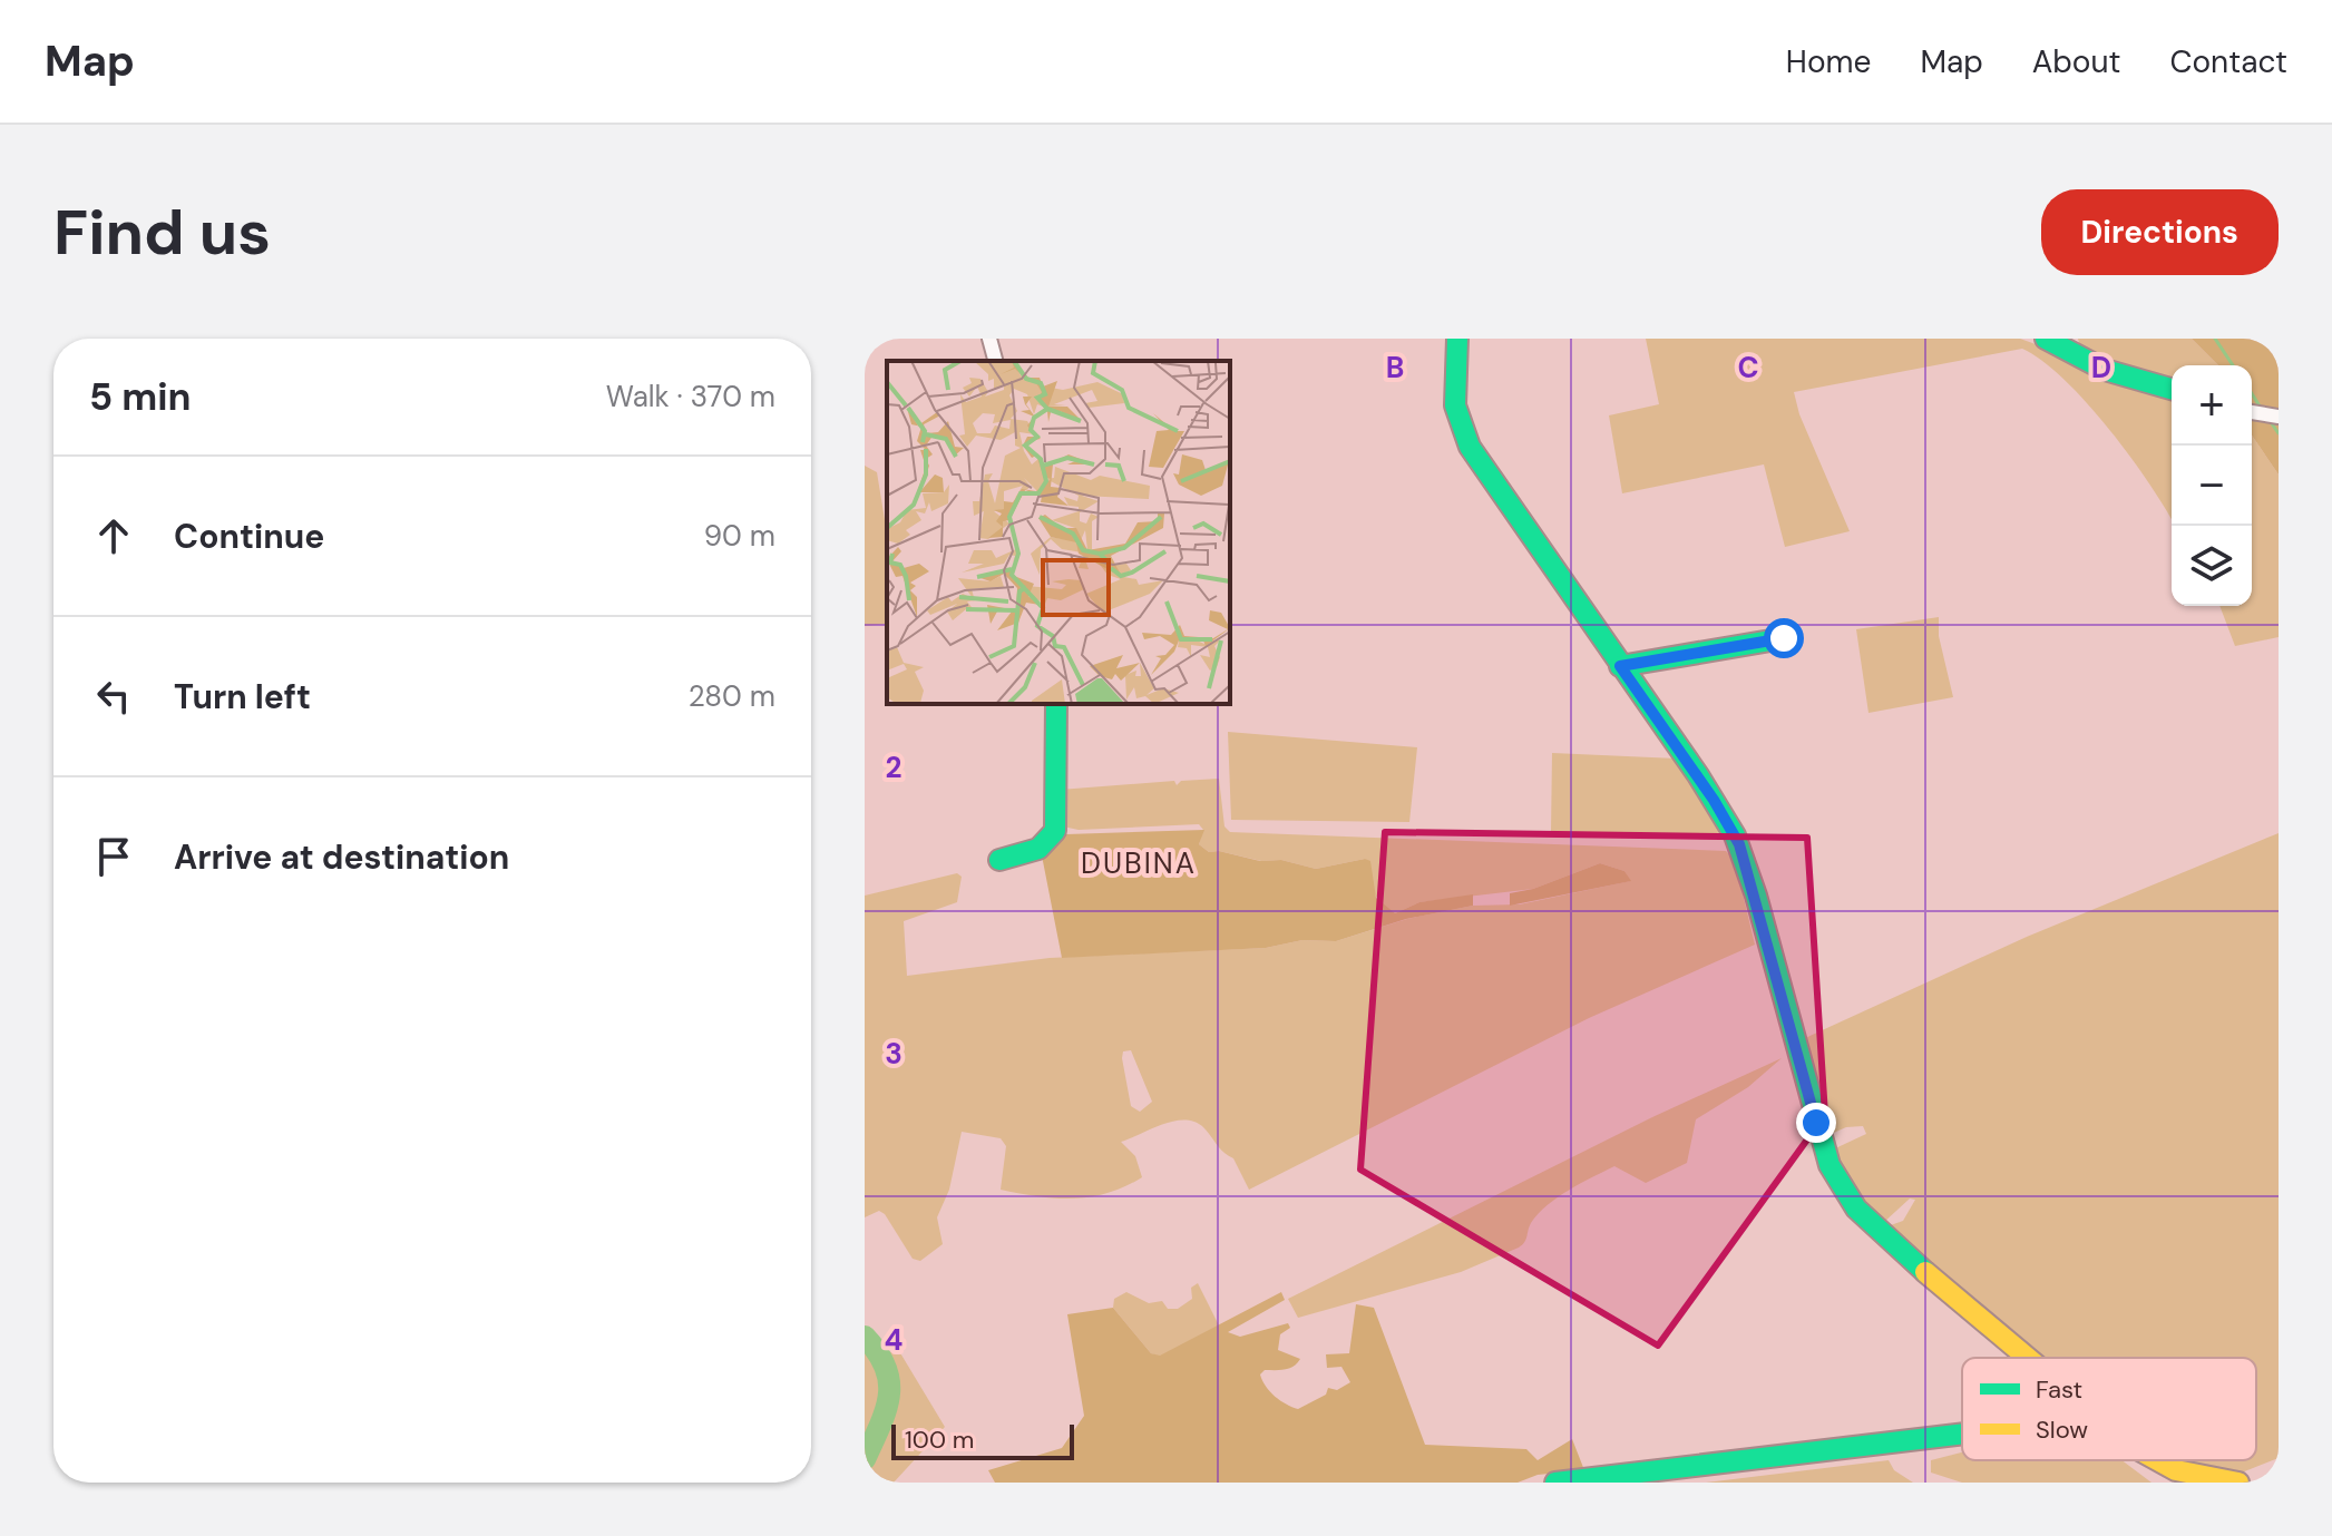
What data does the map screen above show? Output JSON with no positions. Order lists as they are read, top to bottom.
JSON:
{
  "districts": ["DUBINA"],
  "legend": ["Fast", "Slow"],
  "scale_bar": "100 m",
  "page": {
    "header": "Map",
    "nav": [
      "Home",
      "Map",
      "About",
      "Contact"
    ],
    "buttons": "Directions",
    "title": "Find us",
    "heading": ["5 min", "Walk · 370 m"],
    "map_buttons": ["+", "−"],
    "list": [
      ["Continue", "90 m"],
      ["Turn left", "280 m"],
      "Arrive at destination"
    ],
    "scale": "100 m"
  },
  "grid": {
    "columns": ["B", "C", "D"],
    "rows": ["2", "3", "4"]
  }
}
